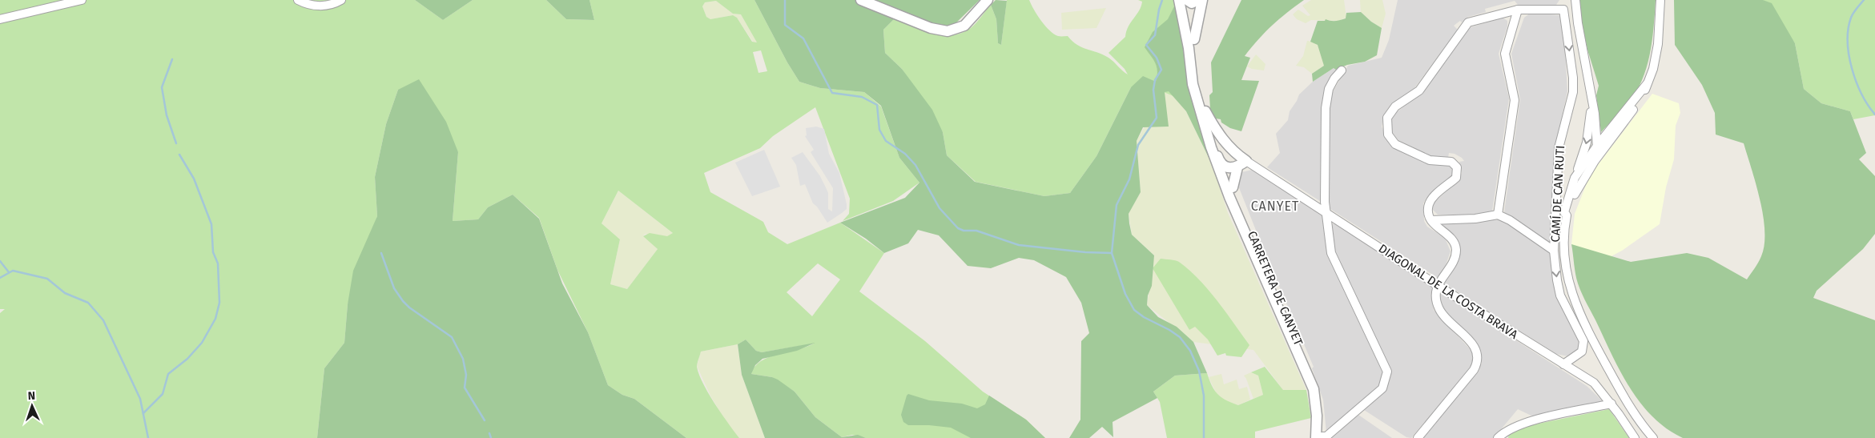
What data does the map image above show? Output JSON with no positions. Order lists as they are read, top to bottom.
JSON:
{
  "streets": {
    "street": ["CAMÍ DE CAN RUTI", "CARRETERA DE CANYET", "DIAGONAL DE LA COSTA BRAVA"]
  },
  "crossings": [
    ["CAMÍ DE CAN RUTI", "DIAGONAL DE LA COSTA BRAVA"]
  ],
  "districts": ["CANYET"],
  "north": "top"
}
